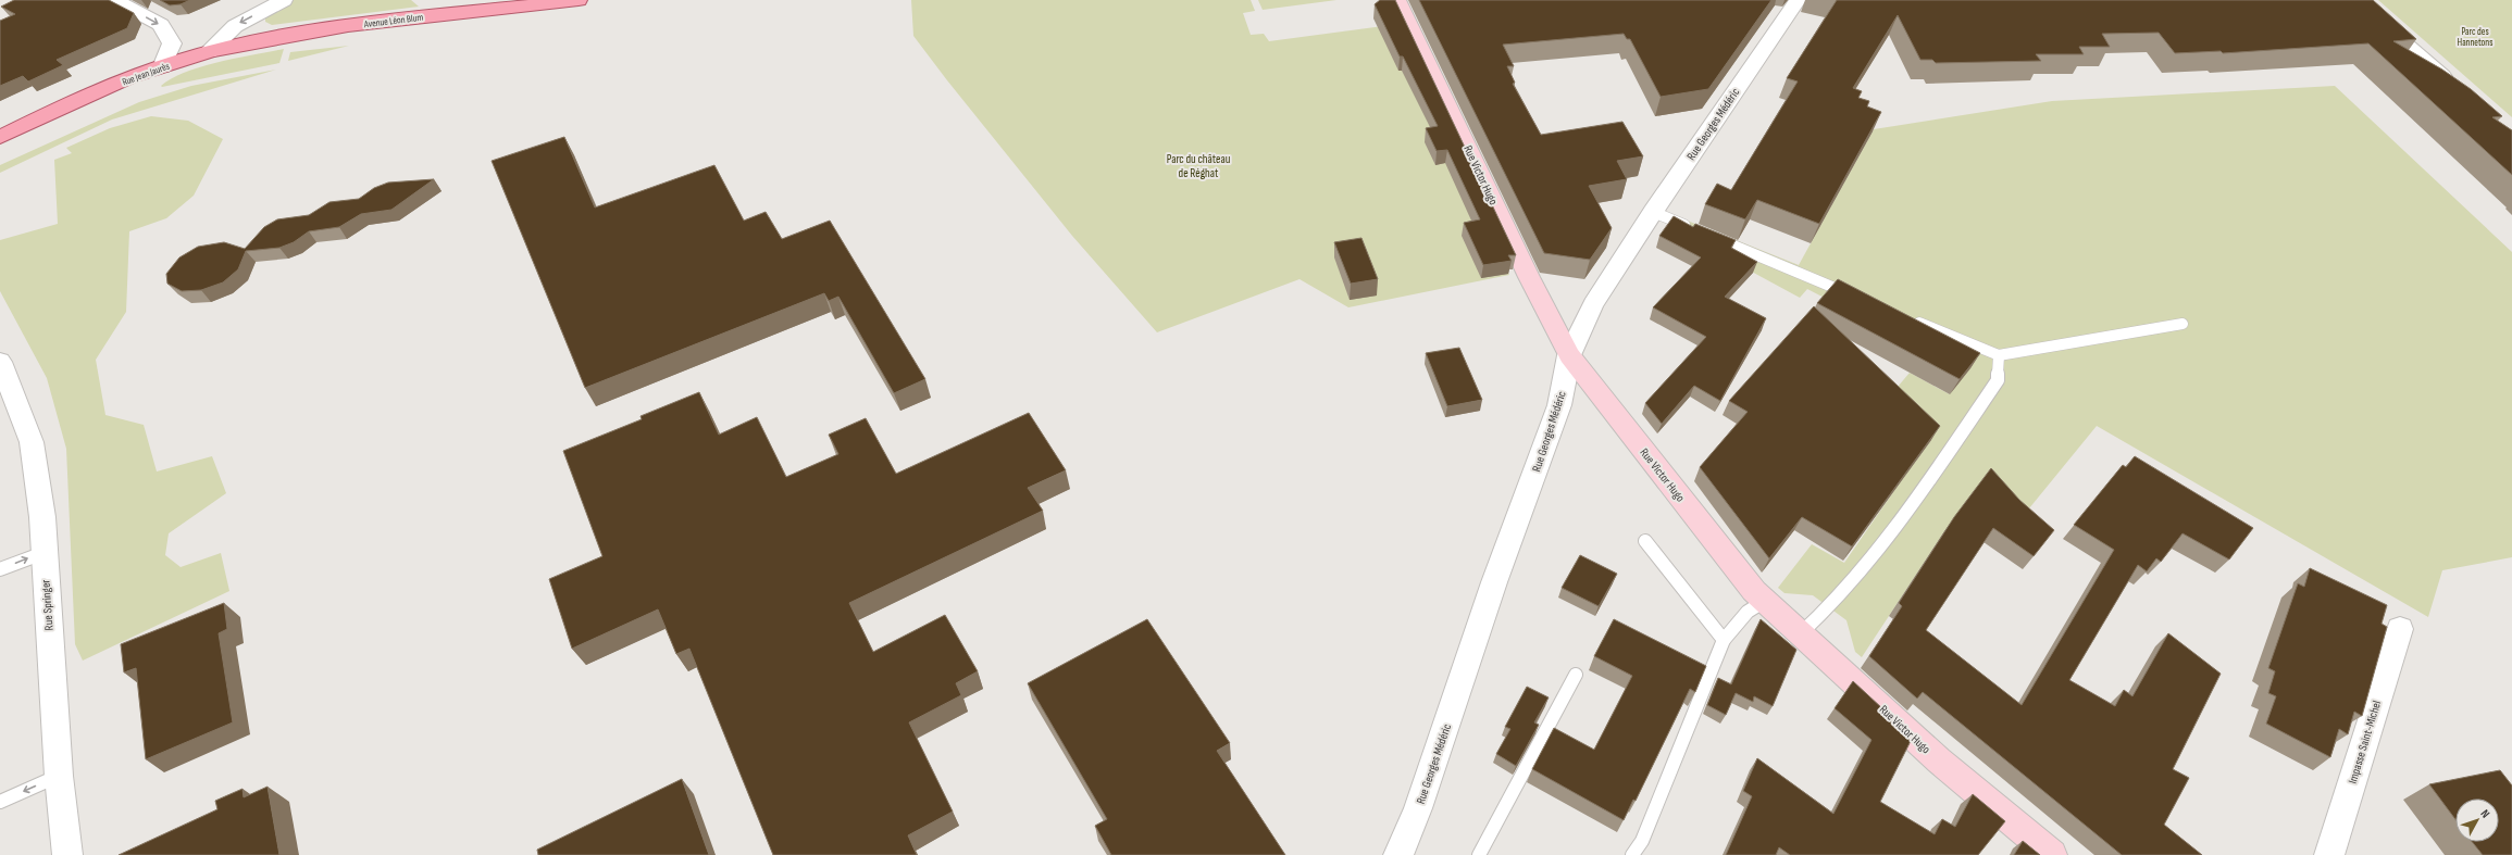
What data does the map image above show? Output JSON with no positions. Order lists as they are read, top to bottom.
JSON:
{
  "streets": {
    "main road": ["Avenue Léon Blum", "Rue Jean Jaurès"],
    "street": [
      "Rue Georges Médéric",
      "Rue Victor Hugo",
      "Rue Springer",
      "Impasse Saint-Michel"
    ]
  },
  "crossings": [
    ["Avenue Léon Blum", "Rue Jean Jaurès"],
    ["Rue Georges Médéric", "Rue Victor Hugo"]
  ],
  "parks": ["Parc des Hannetons", "Parc du château de Réghat"],
  "north": "top right"
}
